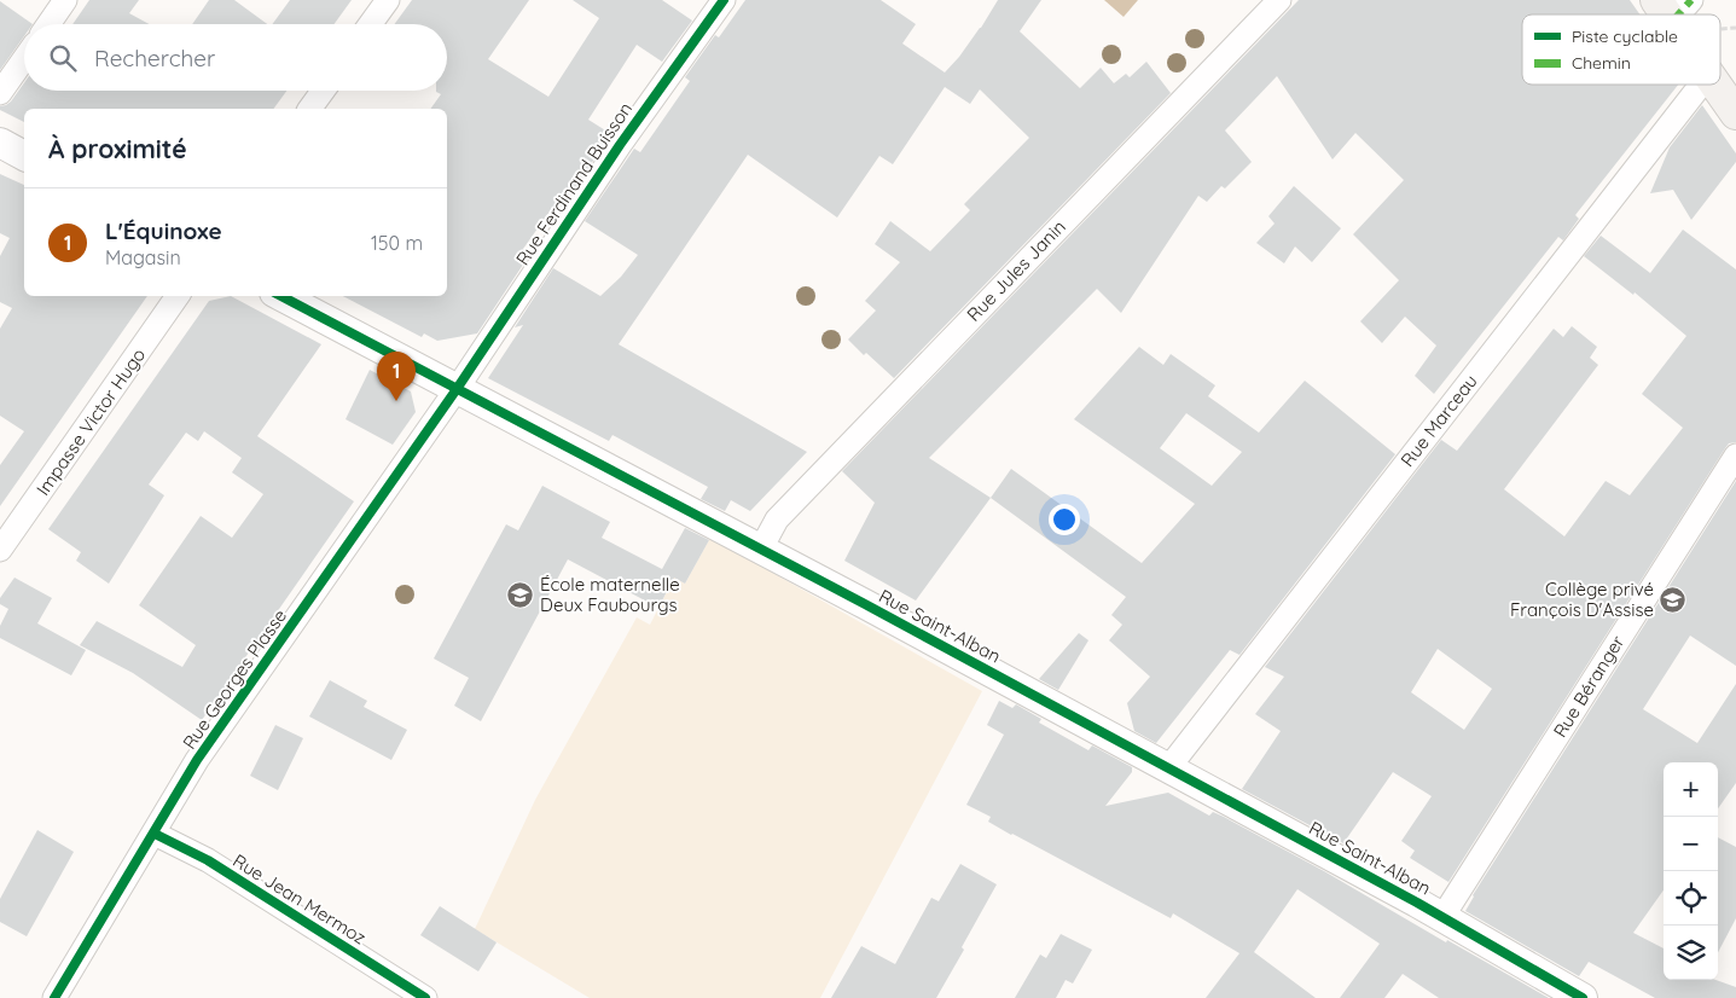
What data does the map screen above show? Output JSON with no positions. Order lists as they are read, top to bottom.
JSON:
{
  "streets": {
    "street": [
      "Rue Ferdinand Buisson",
      "Rue Jules Janin",
      "Rue Marceau",
      "Impasse Victor Hugo",
      "Rue Saint-Alban",
      "Rue Georges Plasse",
      "Rue Béranger",
      "Rue Jean Mermoz"
    ]
  },
  "crossings": [
    ["Rue Ferdinand Buisson", "Rue Saint-Alban"],
    ["Rue Ferdinand Buisson", "Rue Georges Plasse"],
    ["Rue Jules Janin", "Rue Saint-Alban"],
    ["Rue Marceau", "Rue Saint-Alban"],
    ["Rue Saint-Alban", "Rue Georges Plasse"],
    ["Rue Saint-Alban", "Rue Béranger"],
    ["Rue Georges Plasse", "Rue Jean Mermoz"]
  ],
  "places": {
    "school or university": ["École maternelle Deux Faubourgs", "Collège privé François D'Assise"]
  },
  "legend": ["Piste cyclable", "Chemin"],
  "page": {
    "search": "Rechercher",
    "heading": "À proximité",
    "list": [
      {
        "mark": "1",
        "name": "L'Équinoxe",
        "note": "Magasin",
        "value": "150 m"
      }
    ],
    "pins": "1",
    "map_buttons": ["+", "−"]
  }
}
